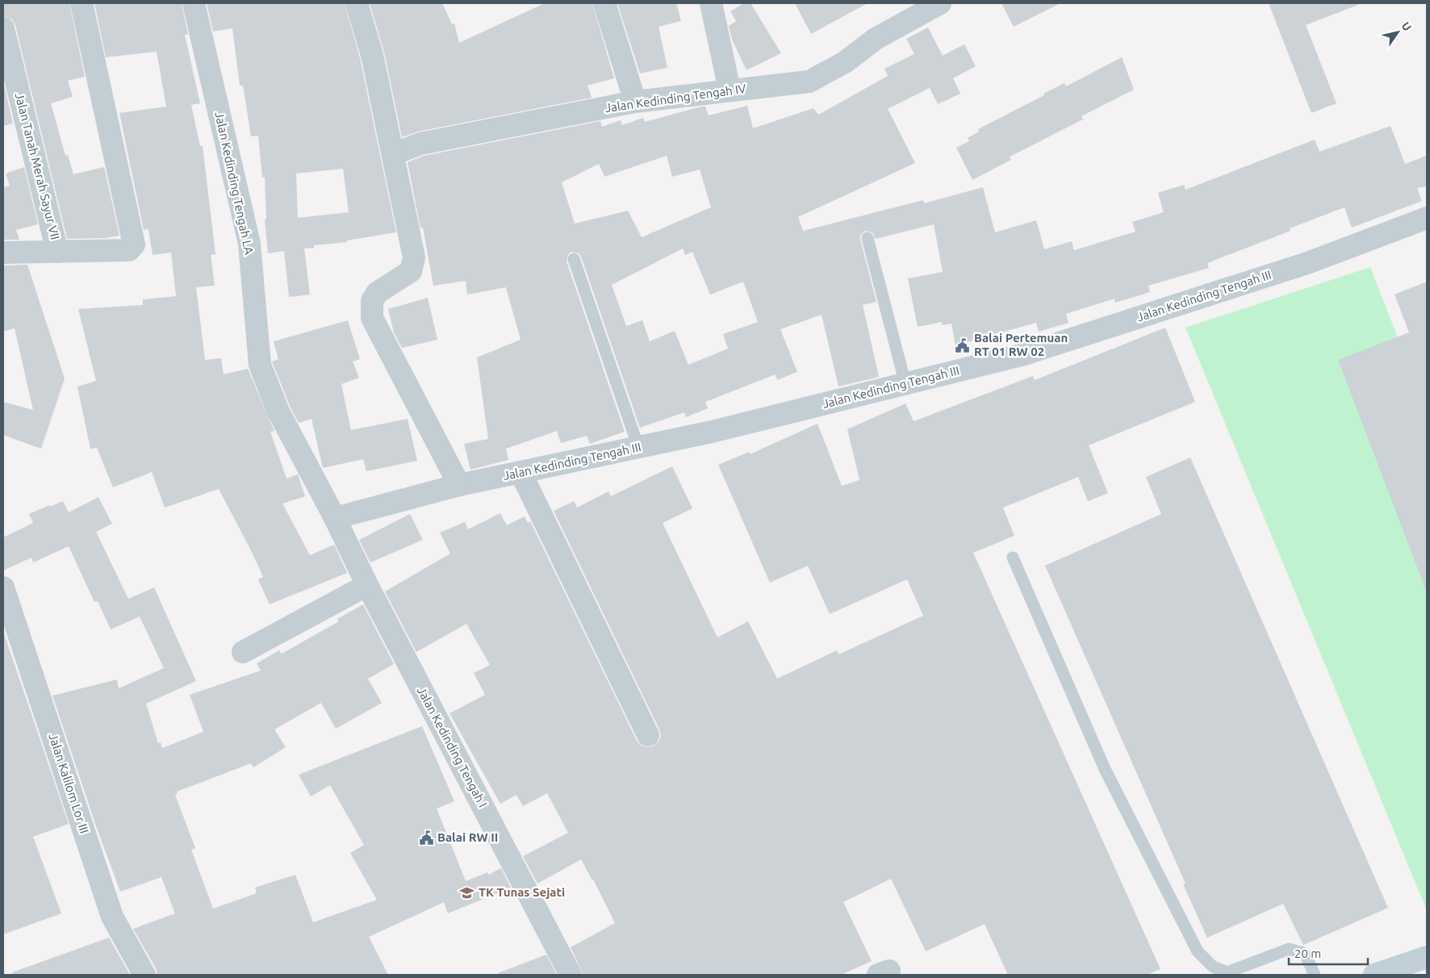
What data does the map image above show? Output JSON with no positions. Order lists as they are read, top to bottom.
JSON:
{
  "streets": {
    "street": [
      "Jalan Kedinding Tengah IV",
      "Jalan Tanah Merah Sayur VII",
      "Jalan Kedinding Tengah LA",
      "Jalan Kedinding Tengah III",
      "Jalan Kedinding Tengah I",
      "Jalan Kalilom Lor III"
    ]
  },
  "crossings": [
    ["Jalan Kedinding Tengah LA", "Jalan Kedinding Tengah III"],
    ["Jalan Kedinding Tengah LA", "Jalan Kedinding Tengah I"],
    ["Jalan Kedinding Tengah III", "Jalan Kedinding Tengah I"]
  ],
  "places": {
    "public building": ["Balai Pertemuan RT 01 RW 02", "Balai RW II"],
    "school or university": ["TK Tunas Sejati"]
  },
  "scale_bar": "20 m",
  "north": "top right"
}
